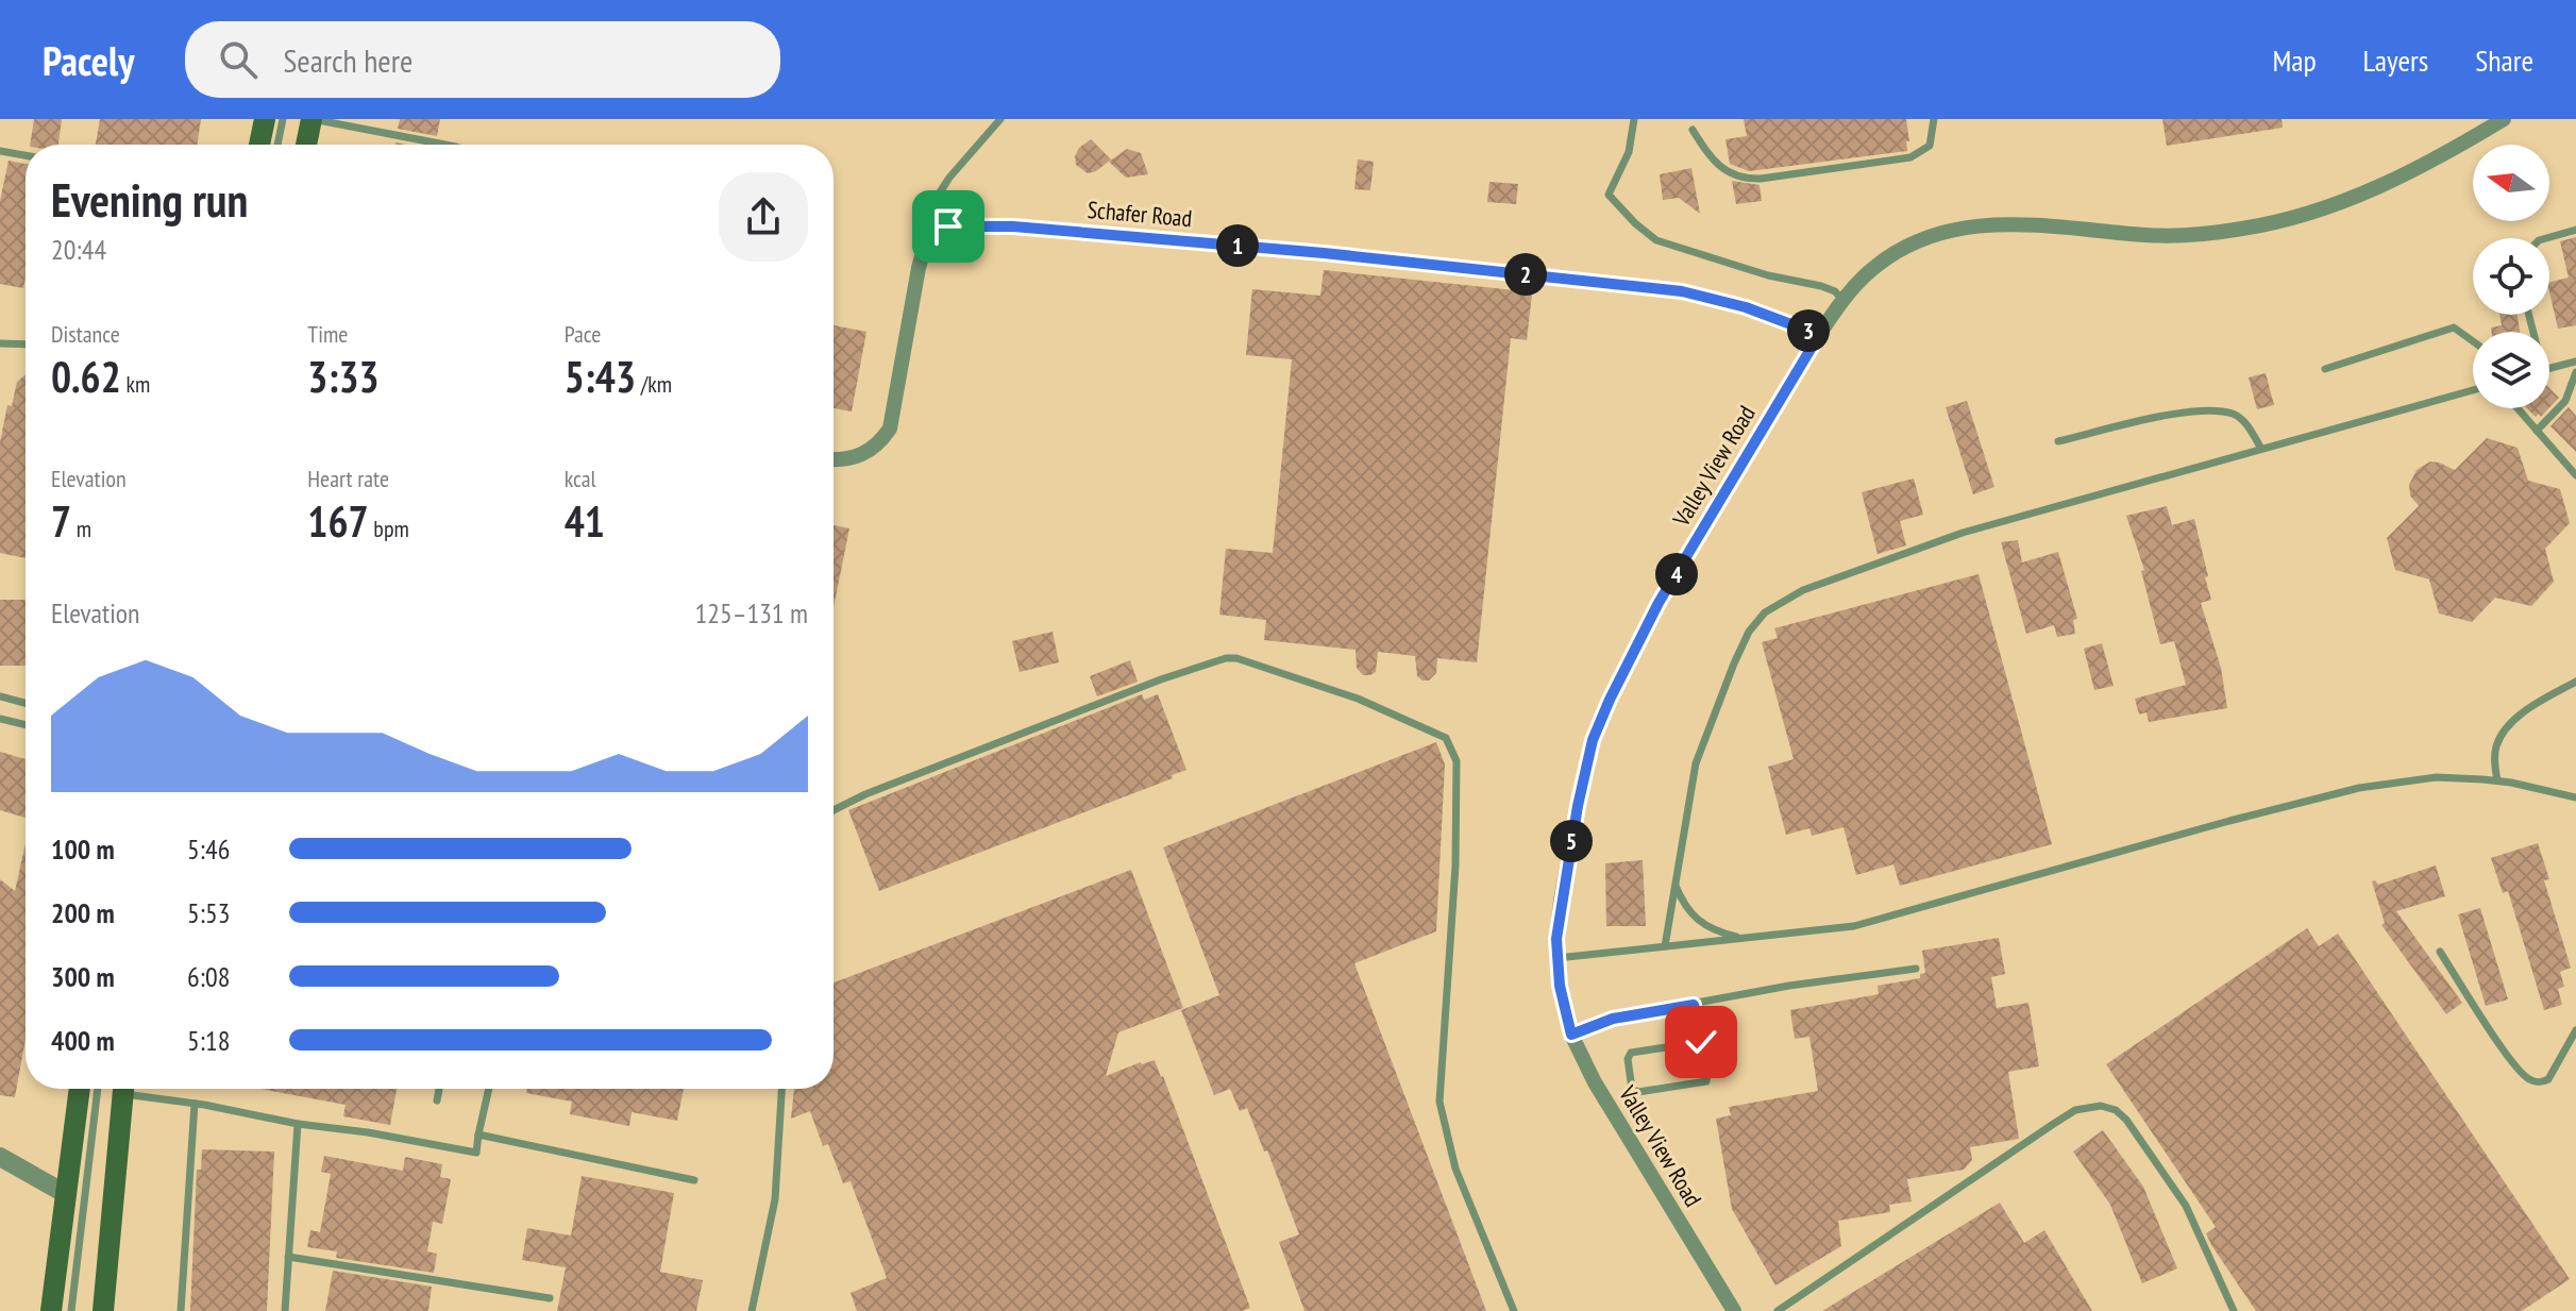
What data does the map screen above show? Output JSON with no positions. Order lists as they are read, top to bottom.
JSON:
{
  "streets": {
    "street": ["Schafer Road", "Valley View Road"]
  },
  "crossings": [
    ["Schafer Road", "Valley View Road"]
  ],
  "north": "left",
  "page": {
    "header": "Pacely",
    "search": "Search here",
    "nav": ["Map", "Layers", "Share"],
    "heading": ["Evening run", "20:44"],
    "pins": [
      "1",
      "2",
      "3",
      "4",
      "5"
    ],
    "stats": [
      ["Distance", "0.62 km"],
      ["Time", "3:33"],
      ["Pace", "5:43 /km"],
      ["Elevation", "7 m"],
      ["Heart rate", "167 bpm"],
      ["kcal", "41"]
    ],
    "chart": ["Elevation", "125–131 m"],
    "list": [
      {
        "name": "100 m",
        "note": "5:46"
      },
      {
        "name": "200 m",
        "note": "5:53"
      },
      {
        "name": "300 m",
        "note": "6:08"
      },
      {
        "name": "400 m",
        "note": "5:18"
      }
    ]
  }
}
